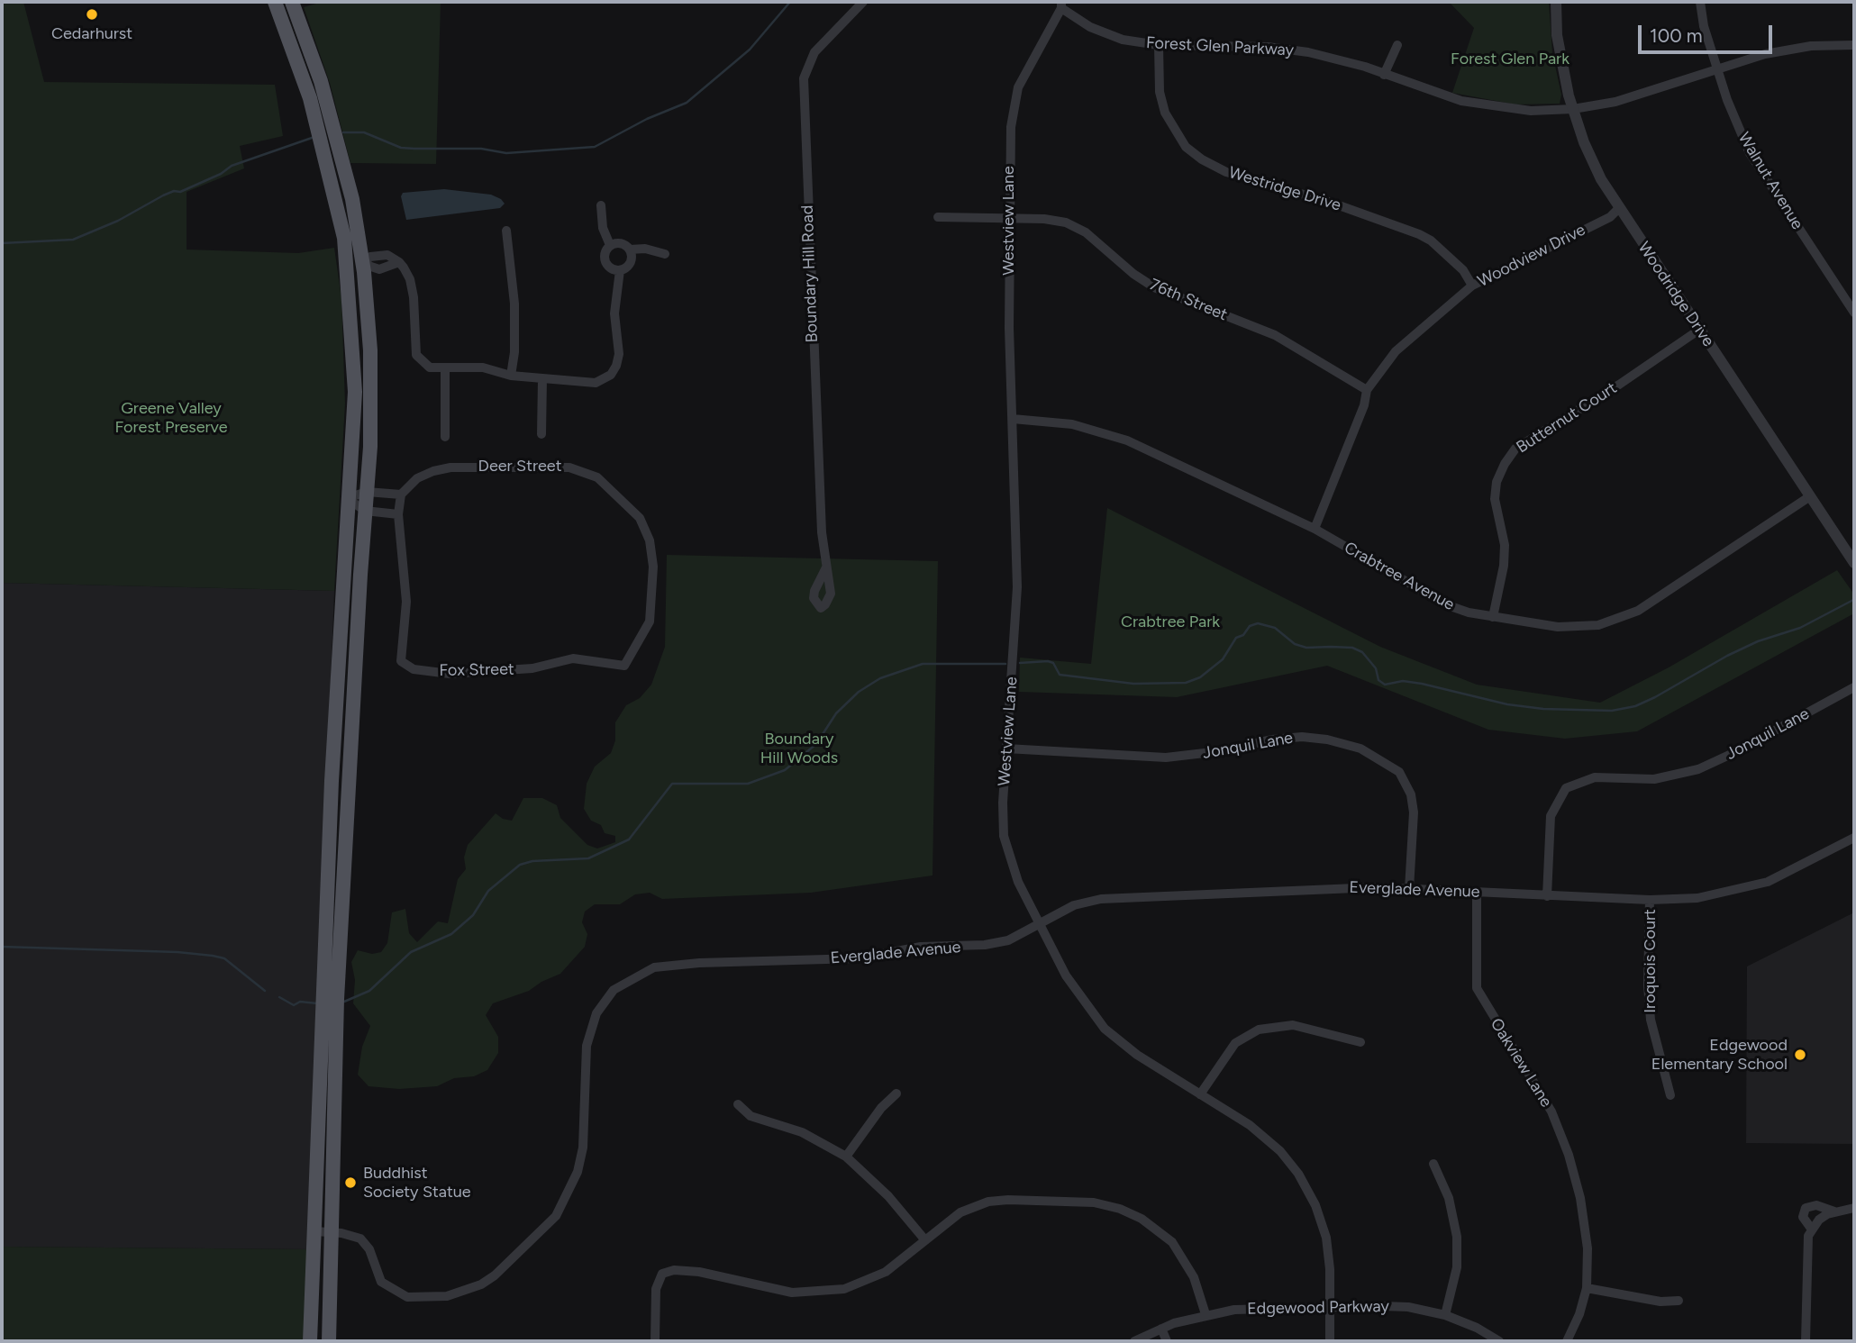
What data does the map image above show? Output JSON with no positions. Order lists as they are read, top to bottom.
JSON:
{
  "streets": {
    "street": [
      "Forest Glen Parkway",
      "Walnut Avenue",
      "Westridge Drive",
      "Westview Lane",
      "Woodview Drive",
      "Boundary Hill Road",
      "Woodridge Drive",
      "76th Street",
      "Butternut Court",
      "Deer Street",
      "Crabtree Avenue",
      "Fox Street",
      "Jonquil Lane",
      "Everglade Avenue",
      "Iroquois Court",
      "Oakview Lane",
      "Edgewood Parkway"
    ]
  },
  "crossings": [
    ["Forest Glen Parkway", "Walnut Avenue"],
    ["Forest Glen Parkway", "Westridge Drive"],
    ["Forest Glen Parkway", "Westview Lane"],
    ["Forest Glen Parkway", "Woodridge Drive"],
    ["Westridge Drive", "Woodview Drive"],
    ["Westview Lane", "76th Street"],
    ["Westview Lane", "Crabtree Avenue"],
    ["Westview Lane", "Jonquil Lane"],
    ["Westview Lane", "Everglade Avenue"],
    ["Westview Lane", "Edgewood Parkway"],
    ["Woodview Drive", "Woodridge Drive"],
    ["Woodview Drive", "76th Street"],
    ["Woodview Drive", "Crabtree Avenue"],
    ["Woodridge Drive", "Butternut Court"],
    ["Woodridge Drive", "Crabtree Avenue"],
    ["Butternut Court", "Crabtree Avenue"],
    ["Deer Street", "Fox Street"],
    ["Jonquil Lane", "Everglade Avenue"],
    ["Everglade Avenue", "Iroquois Court"],
    ["Everglade Avenue", "Oakview Lane"]
  ],
  "parks": [
    "Forest Glen Park",
    "Greene Valley Forest Preserve",
    "Crabtree Park",
    "Boundary Hill Woods"
  ],
  "places": ["Cedarhurst", "Edgewood Elementary School", "Buddhist Society Statue"],
  "scale_bar": "100 m"
}
